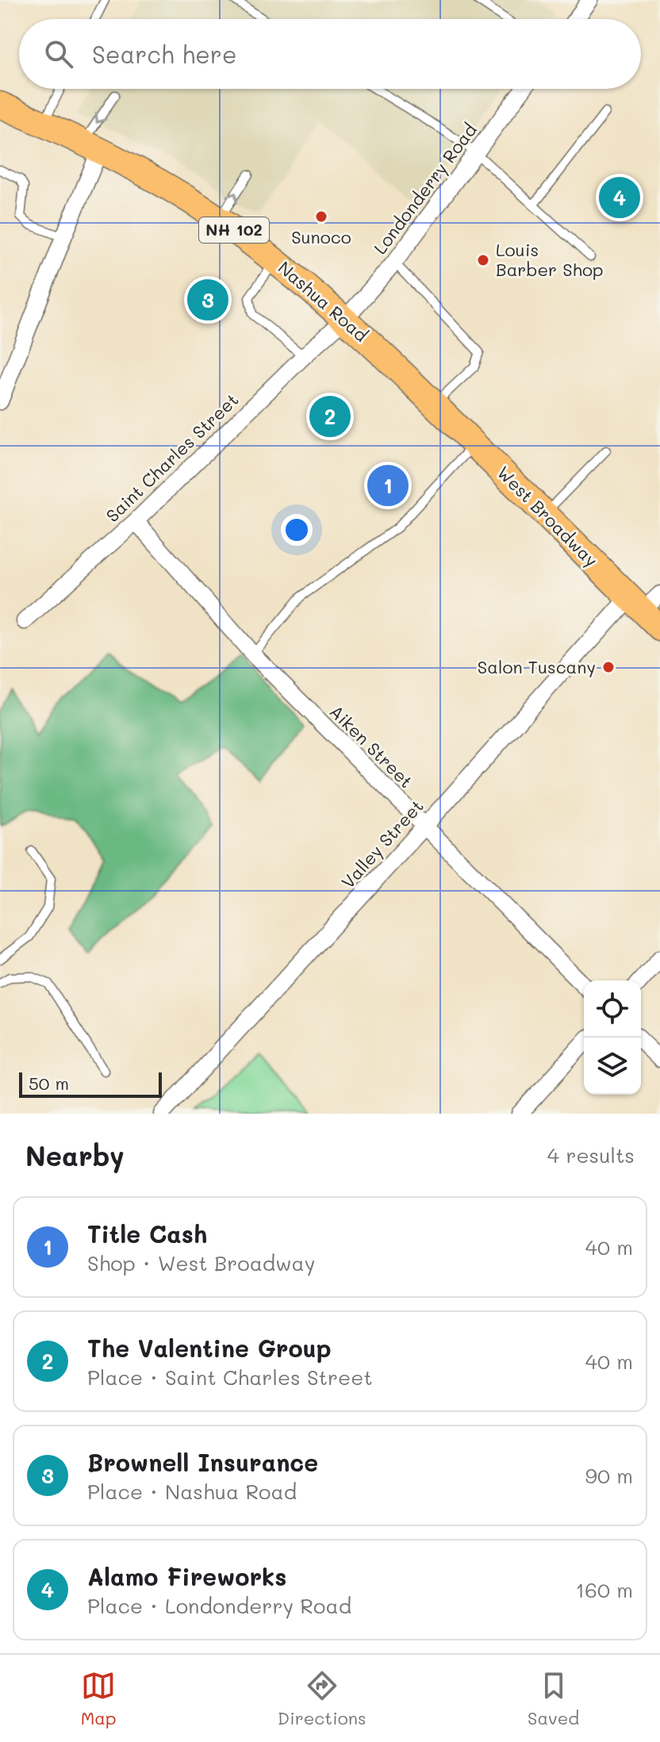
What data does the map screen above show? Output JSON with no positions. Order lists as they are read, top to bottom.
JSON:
{
  "streets": {
    "main road": ["NH 102", "Nashua Road", "West Broadway"],
    "street": [
      "Londonderry Road",
      "Saint Charles Street",
      "Aiken Street",
      "Valley Street"
    ]
  },
  "crossings": [
    ["Londonderry Road", "Nashua Road"],
    ["Londonderry Road", "Saint Charles Street"],
    ["Nashua Road", "Saint Charles Street"],
    ["Nashua Road", "West Broadway"],
    ["Saint Charles Street", "Aiken Street"],
    ["West Broadway", "Valley Street"],
    ["Aiken Street", "Valley Street"]
  ],
  "places": ["Sunoco", "Louis Barber Shop", "Salon Tuscany"],
  "scale_bar": "50 m",
  "page": {
    "search": "Search here",
    "pins": [
      "4",
      "3",
      "2",
      "1"
    ],
    "scale": "50 m",
    "heading": ["Nearby", "4 results"],
    "list": [
      {
        "mark": "1",
        "name": "Title Cash",
        "note": "Shop · West Broadway",
        "value": "40 m"
      },
      {
        "mark": "2",
        "name": "The Valentine Group",
        "note": "Place · Saint Charles Street",
        "value": "40 m"
      },
      {
        "mark": "3",
        "name": "Brownell Insurance",
        "note": "Place · Nashua Road",
        "value": "90 m"
      },
      {
        "mark": "4",
        "name": "Alamo Fireworks",
        "note": "Place · Londonderry Road",
        "value": "160 m"
      }
    ],
    "nav": ["Map", "Directions", "Saved"]
  }
}
